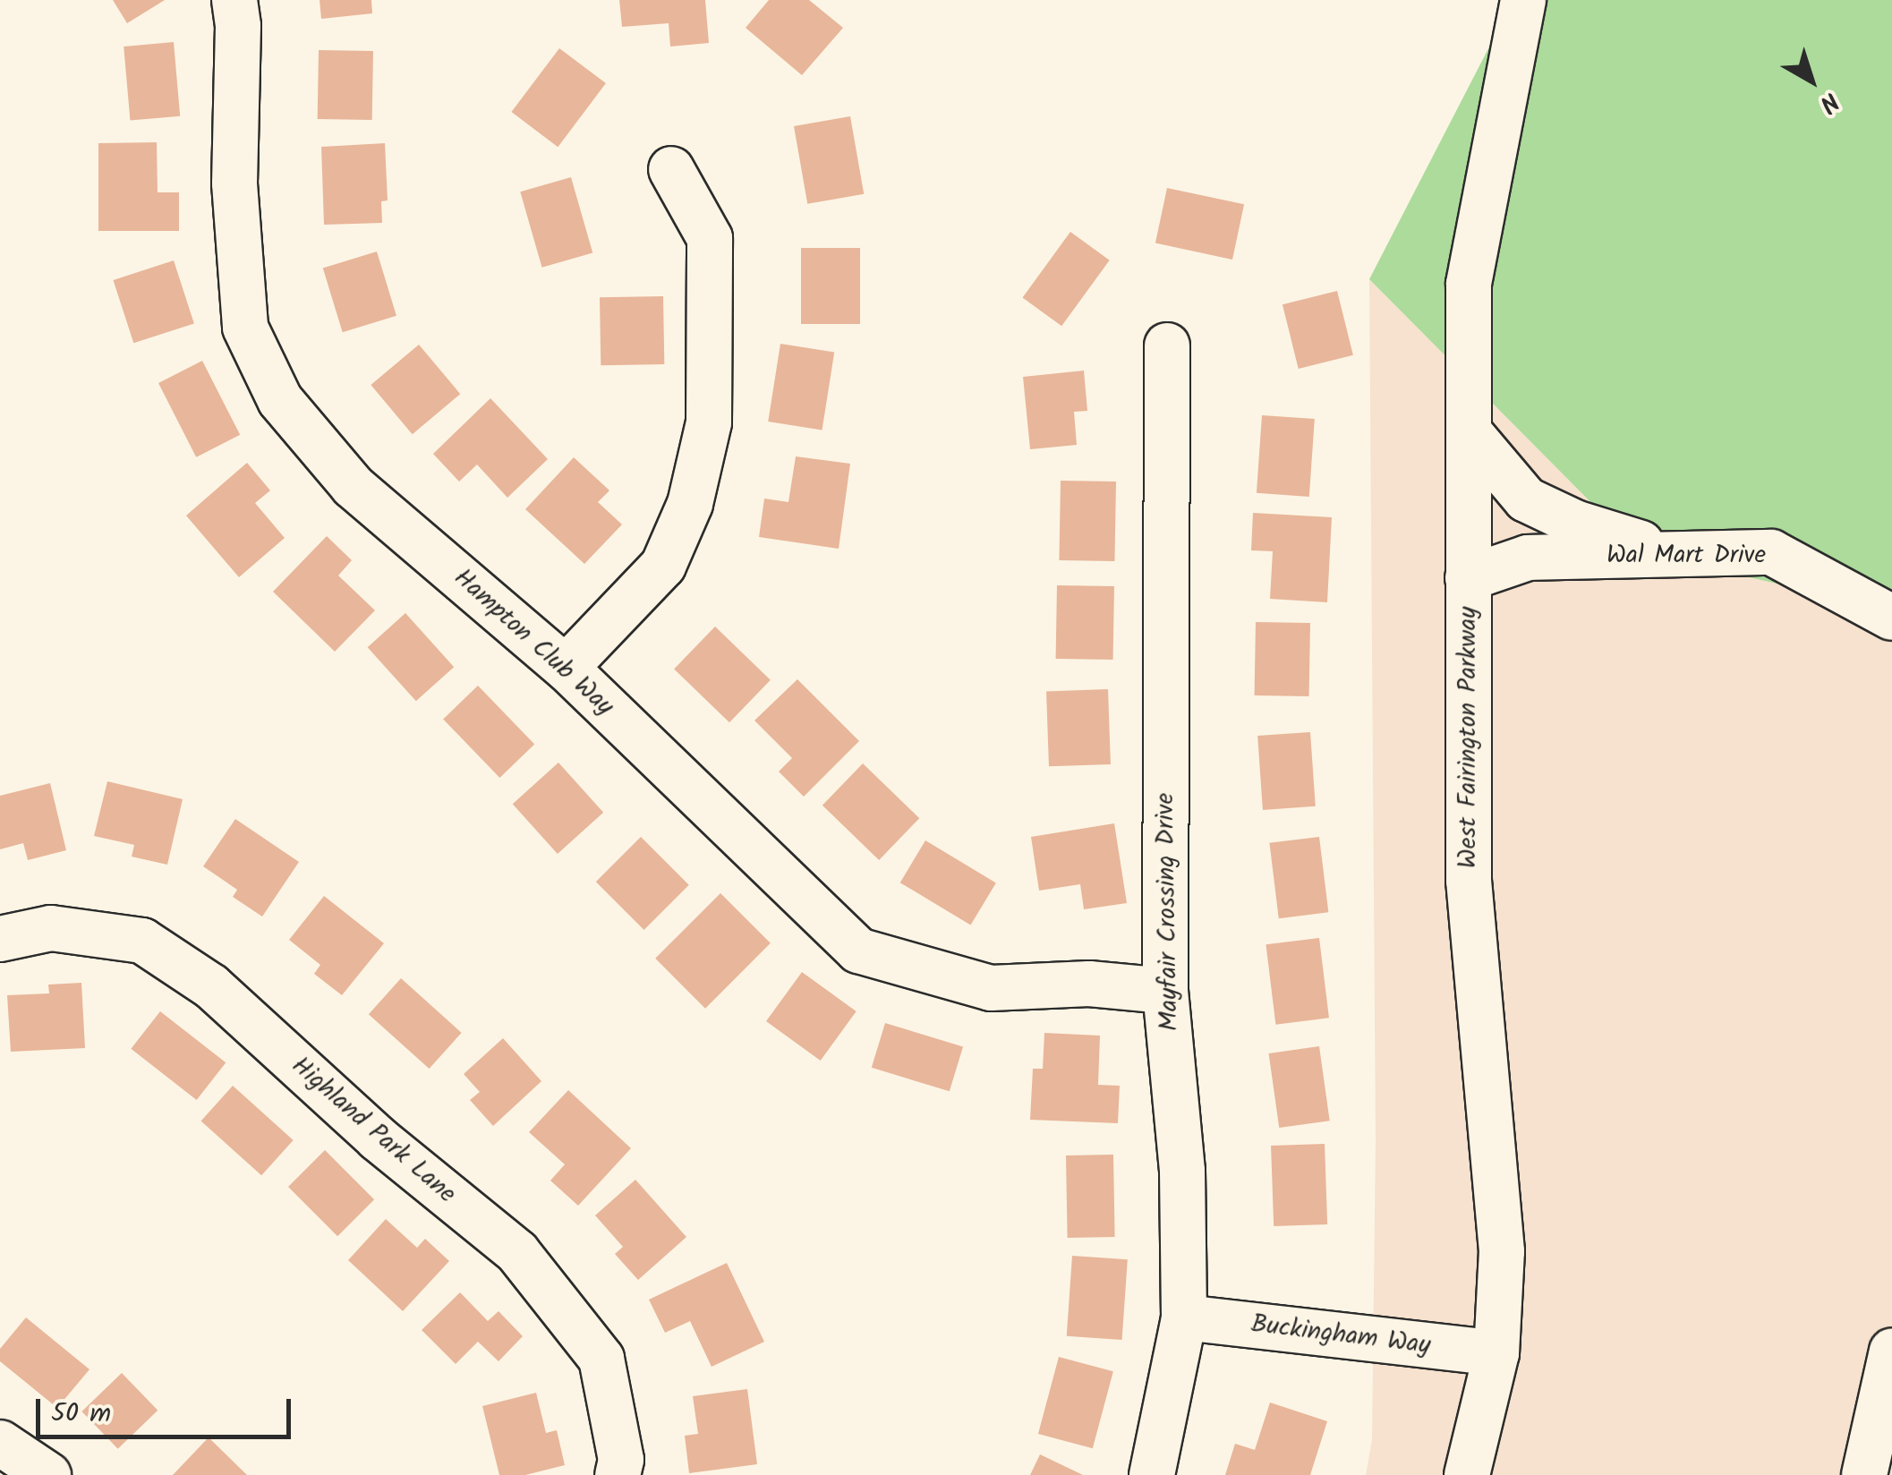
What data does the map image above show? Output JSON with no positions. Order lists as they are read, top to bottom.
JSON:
{
  "streets": {
    "street": [
      "Wal Mart Drive",
      "Hampton Club Way",
      "West Fairington Parkway",
      "Mayfair Crossing Drive",
      "Highland Park Lane",
      "Buckingham Way"
    ]
  },
  "crossings": [
    ["Wal Mart Drive", "West Fairington Parkway"],
    ["Hampton Club Way", "Mayfair Crossing Drive"],
    ["West Fairington Parkway", "Buckingham Way"],
    ["Mayfair Crossing Drive", "Buckingham Way"]
  ],
  "scale_bar": "50 m",
  "north": "bottom right"
}
